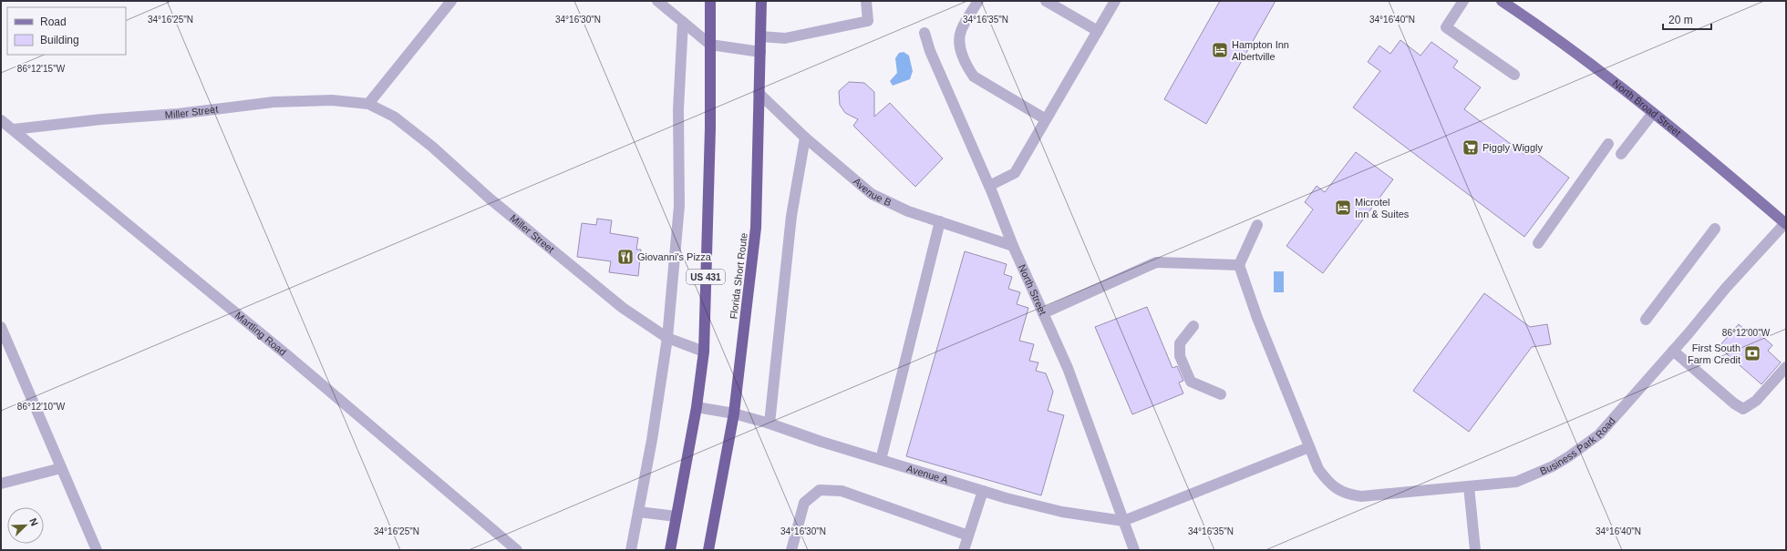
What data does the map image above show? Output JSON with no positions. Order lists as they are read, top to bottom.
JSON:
{
  "streets": {
    "highway": ["Florida Short Route", "US 431"],
    "main road": ["North Broad Street"],
    "street": [
      "Miller Street",
      "Avenue B",
      "North Street",
      "Martling Road",
      "Business Park Road",
      "Avenue A"
    ]
  },
  "crossings": [
    ["North Broad Street", "Business Park Road"],
    ["Miller Street", "US 431"],
    ["Miller Street", "Martling Road"],
    ["Avenue B", "Florida Short Route"],
    ["Avenue B", "North Street"],
    ["Florida Short Route", "Avenue A"],
    ["US 431", "Avenue A"],
    ["North Street", "Avenue A"]
  ],
  "places": {
    "hotel": ["Hampton Inn Albertville", "Microtel Inn & Suites"],
    "supermarket": ["Piggly Wiggly"],
    "restaurant": ["Giovanni's Pizza"],
    "bank": ["First South Farm Credit"]
  },
  "legend": ["Road", "Building"],
  "scale_bar": "20 m",
  "north": "top right",
  "coordinates": [
    "34°16'25\"N",
    "34°16'30\"N",
    "34°16'35\"N",
    "34°16'40\"N",
    "86°12'15\"W",
    "86°12'00\"W",
    "86°12'10\"W"
  ]
}
